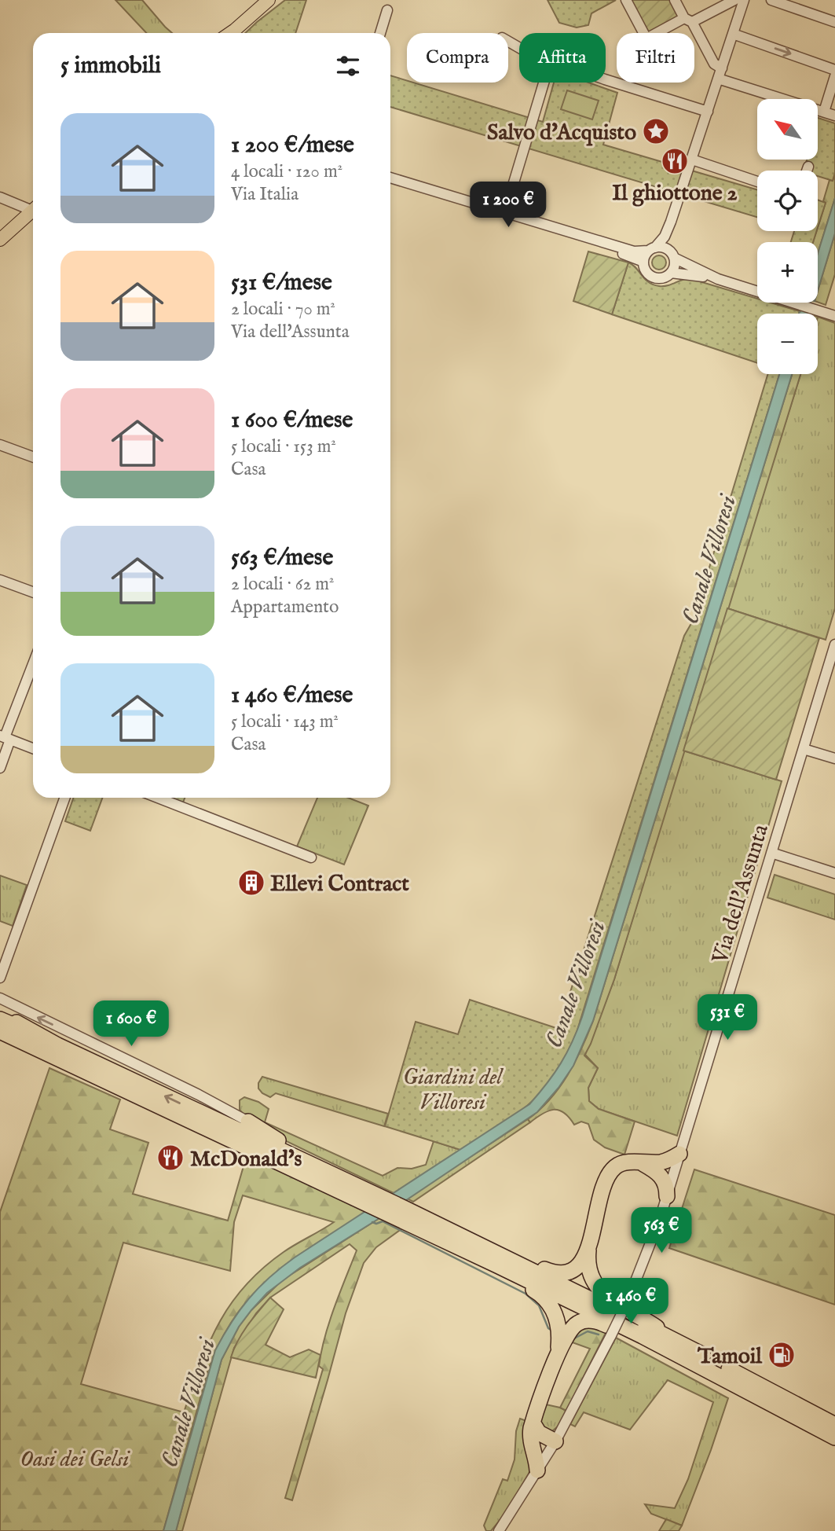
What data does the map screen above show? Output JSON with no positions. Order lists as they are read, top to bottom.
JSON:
{
  "streets": {
    "street": ["Via dell'Assunta"]
  },
  "water": ["Canale Villoresi"],
  "parks": ["Giardini del Villoresi", "Oasi dei Gelsi"],
  "places": {
    "place": ["Salvo d'Acquisto"],
    "restaurant": ["Il ghiottone 2", "McDonald's"],
    "building": ["Ellevi Contract"],
    "fuel station": ["Tamoil"]
  },
  "north": "top left",
  "page": {
    "chip": ["Compra", "Affitta", "Filtri"],
    "heading": "5 immobili",
    "map_buttons": ["+", "−"],
    "list": [
      {
        "name": "1 200 €/mese",
        "note": "4 locali · 120 m² · Via Italia"
      },
      {
        "name": "531 €/mese",
        "note": "2 locali · 70 m² · Via dell'Assunta"
      },
      {
        "name": "1 600 €/mese",
        "note": "5 locali · 153 m² · Casa"
      },
      {
        "name": "563 €/mese",
        "note": "2 locali · 62 m² · Appartamento"
      },
      {
        "name": "1 460 €/mese",
        "note": "5 locali · 143 m² · Casa"
      }
    ],
    "price": [
      "1 200 €",
      "531 €",
      "1 600 €",
      "563 €",
      "1 460 €"
    ]
  }
}
